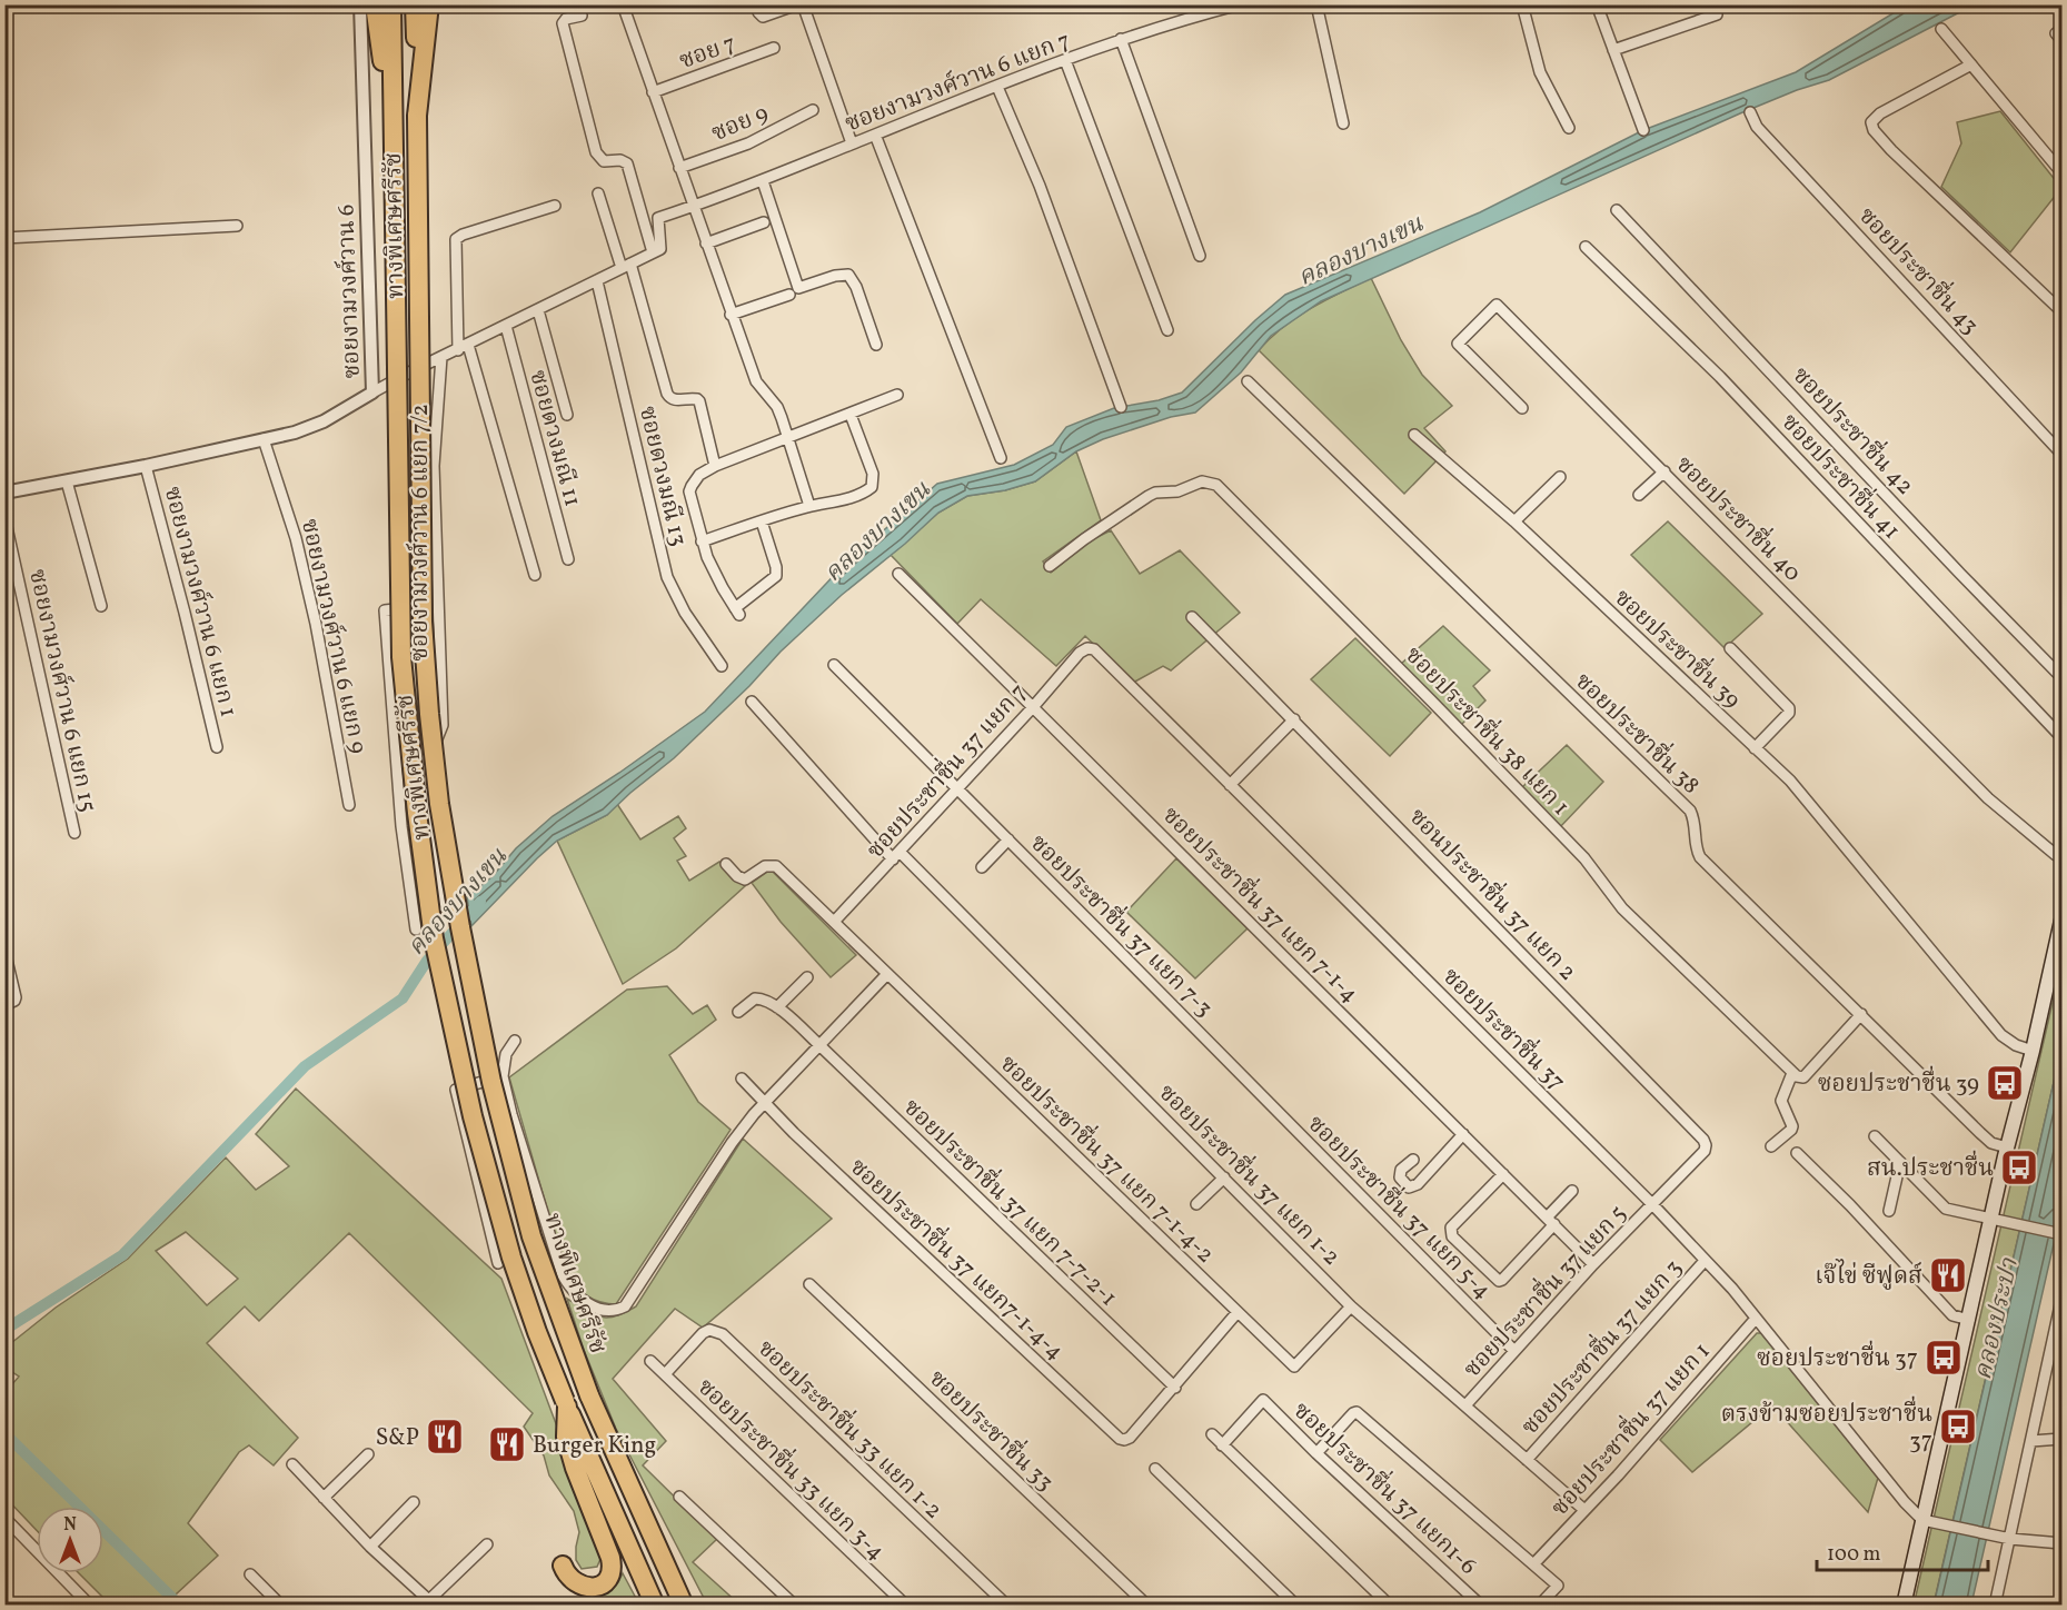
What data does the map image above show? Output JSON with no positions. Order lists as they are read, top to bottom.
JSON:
{
  "streets": {
    "highway": ["ทางพิเศษศรีรัช"],
    "street": [
      "ซอย 7",
      "ซอยงามวงศ์วาน 6 แยก 7",
      "ซอย 9",
      "ซอยประชาชื่น 43",
      "ซอยงามวงศ์วาน 6",
      "ซอยประชาชื่น 42",
      "ซอยดวงมณี 11",
      "ซอยดวงมณี 13",
      "ซอยประชาชื่น 41",
      "ซอยประชาชื่น 40",
      "ซอยงามวงศ์วาน 6 แยก 7/2",
      "ซอยงามวงศ์วาน 6 แยก 1",
      "ซอยงามวงศ์วาน 6 แยก 9",
      "ซอยประชาชื่น 39",
      "ซอยงามวงศ์วาน 6 แยก 15",
      "ซอยประชาชื่น 38 แยก 1",
      "ซอยประชาชื่น 38",
      "ซอยประชาชื่น 37 แยก 7",
      "ซอนประชาชื่น 37 แยก 2",
      "ซอยประชาชื่น 37 แยก 7-1-4",
      "ซอยประชาชื่น 37 แยก 7-3",
      "ซอยประชาชื่น 37",
      "ซอยประชาชื่น 37 แยก 7-1-4-2",
      "ซอยประชาชื่น 37 แยก 1-2",
      "ซอยประชาชื่น 37 แยก 7-7-2-1",
      "ซอยประชาชื่น 37 แยก 5-4",
      "ซอยประชาชื่น 37 แยก7-1-4-4",
      "ซอยประชาชื่น 37 แยก 5",
      "ซอยประชาชื่น 37 แยก 3",
      "ซอยประชาชื่น 33 แยก 1-2",
      "ซอยประชาชื่น 37 แยก 1",
      "ซอยประชาชื่น 33",
      "ซอยประชาชื่น 33 แยก 3-4",
      "ซอยประชาชื่น 37 แยก1-6"
    ]
  },
  "crossings": [
    ["ซอยงามวงศ์วาน 6", "ซอยงามวงศ์วาน 6 แยก 1"],
    ["ซอยงามวงศ์วาน 6", "ซอยงามวงศ์วาน 6 แยก 9"],
    ["ซอยประชาชื่น 37 แยก 7", "ซอยประชาชื่น 37 แยก 7-1-4"],
    ["ซอยประชาชื่น 37 แยก 7", "ซอยประชาชื่น 37 แยก 7-3"],
    ["ซอยประชาชื่น 37 แยก 7", "ซอยประชาชื่น 37"],
    ["ซอยประชาชื่น 37 แยก 7", "ซอยประชาชื่น 37 แยก 7-1-4-2"],
    ["ซอยประชาชื่น 37 แยก 7", "ซอยประชาชื่น 37 แยก 1-2"],
    ["ซอนประชาชื่น 37 แยก 2", "ซอยประชาชื่น 37"],
    ["ซอนประชาชื่น 37 แยก 2", "ซอยประชาชื่น 37 แยก 5"],
    ["ซอยประชาชื่น 37 แยก 7-1-4", "ซอยประชาชื่น 37 แยก 5"],
    ["ซอยประชาชื่น 37 แยก 7-3", "ซอยประชาชื่น 37 แยก 5-4"],
    ["ซอยประชาชื่น 37", "ซอยประชาชื่น 37 แยก 5"],
    ["ซอยประชาชื่น 37", "ซอยประชาชื่น 37 แยก 3"],
    ["ซอยประชาชื่น 37", "ซอยประชาชื่น 37 แยก 1"],
    ["ซอยประชาชื่น 37 แยก 7-1-4-2", "ซอยประชาชื่น 37 แยก 1-2"],
    ["ซอยประชาชื่น 37 แยก 1-2", "ซอยประชาชื่น 37 แยก 5"],
    ["ซอยประชาชื่น 37 แยก 1-2", "ซอยประชาชื่น 37 แยก 3"],
    ["ซอยประชาชื่น 37 แยก 1-2", "ซอยประชาชื่น 37 แยก 1"],
    ["ซอยประชาชื่น 37 แยก 7-7-2-1", "ซอยประชาชื่น 37 แยก7-1-4-4"],
    ["ซอยประชาชื่น 37 แยก 5-4", "ซอยประชาชื่น 37 แยก 5"],
    ["ซอยประชาชื่น 33 แยก 1-2", "ซอยประชาชื่น 33 แยก 3-4"]
  ],
  "water": ["คลองบางเขน", "คลองประปา"],
  "places": {
    "bus stop": [
      "ซอยประชาชื่น 39",
      "สน.ประชาชื่น",
      "ซอยประชาชื่น 37",
      "ตรงข้ามซอยประชาชื่น 37"
    ],
    "restaurant": ["เจ๊ไข่ ซีฟูดส์", "S&P", "Burger King"]
  },
  "scale_bar": "100 m",
  "north": "top"
}
